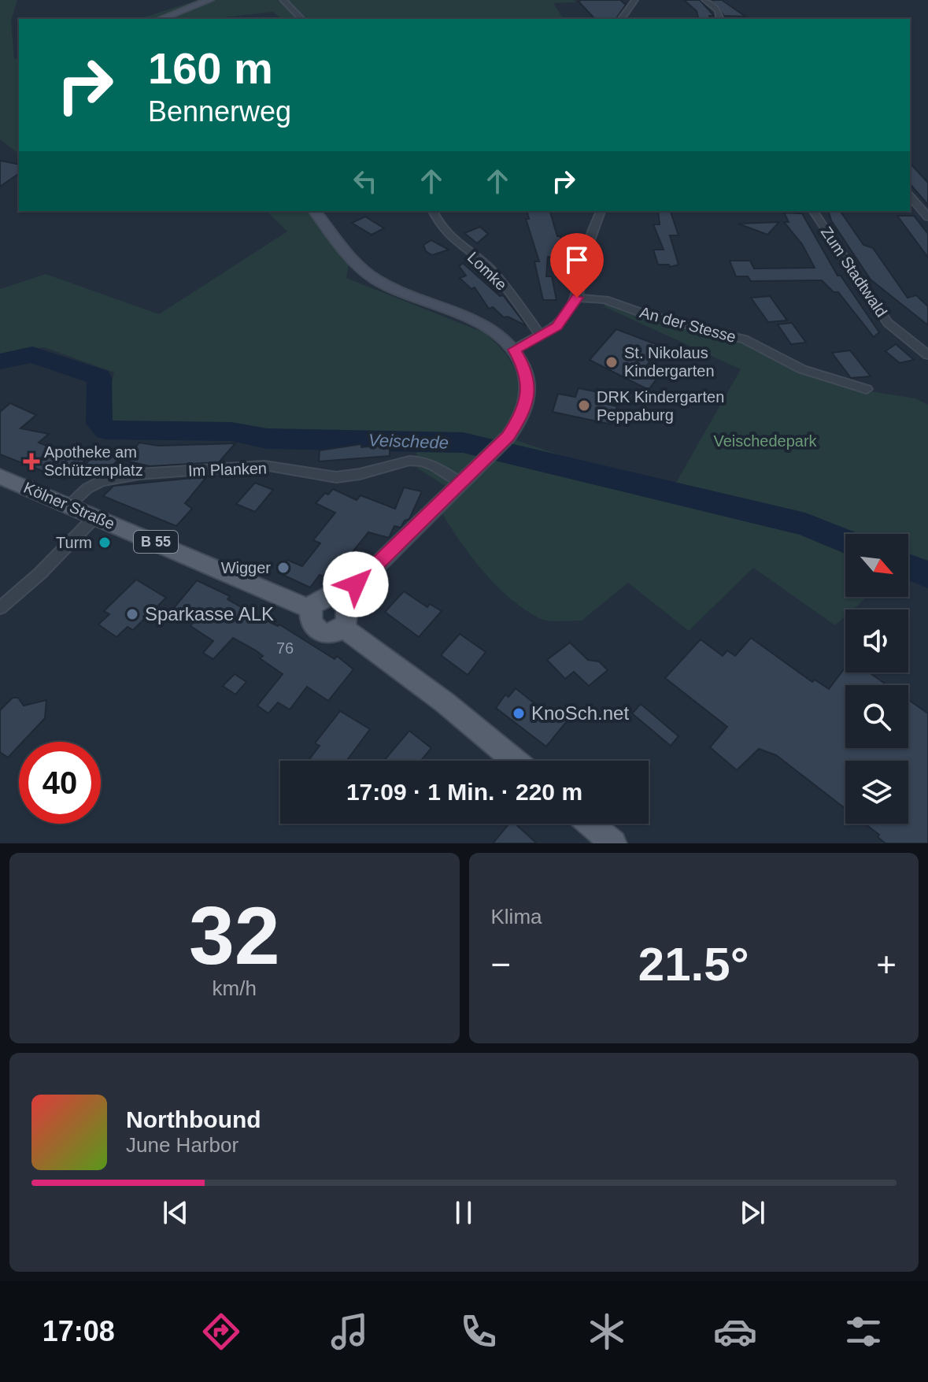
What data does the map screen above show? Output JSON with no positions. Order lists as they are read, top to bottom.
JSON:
{
  "streets": {
    "main road": ["Kölner Straße", "B 55"],
    "street": [
      "Lomke",
      "Zum Stadtwald",
      "An der Stesse",
      "Im Planken"
    ]
  },
  "crossings": [
    ["Im Planken", "Kölner Straße"]
  ],
  "water": ["Veischede"],
  "parks": ["Veischedepark"],
  "places": {
    "other": [
      "St. Nikolaus Kindergarten",
      "DRK Kindergarten Peppaburg",
      "Turm",
      "Wigger",
      "Sparkasse ALK",
      "KnoSch.net"
    ],
    "health": ["Apotheke am Schützenplatz"]
  },
  "house_numbers": ["76"],
  "north": "bottom right",
  "page": {
    "turn": ["160 m", "Bennerweg"],
    "limit": "40",
    "trip": "17:09 · 1 Min. · 220 m",
    "tile": [
      ["32", "km/h"],
      "Klima"
    ],
    "heat": ["−", "21.5°", "+"],
    "song": ["Northbound", "June Harbor"],
    "tabs": "17:08"
  }
}
